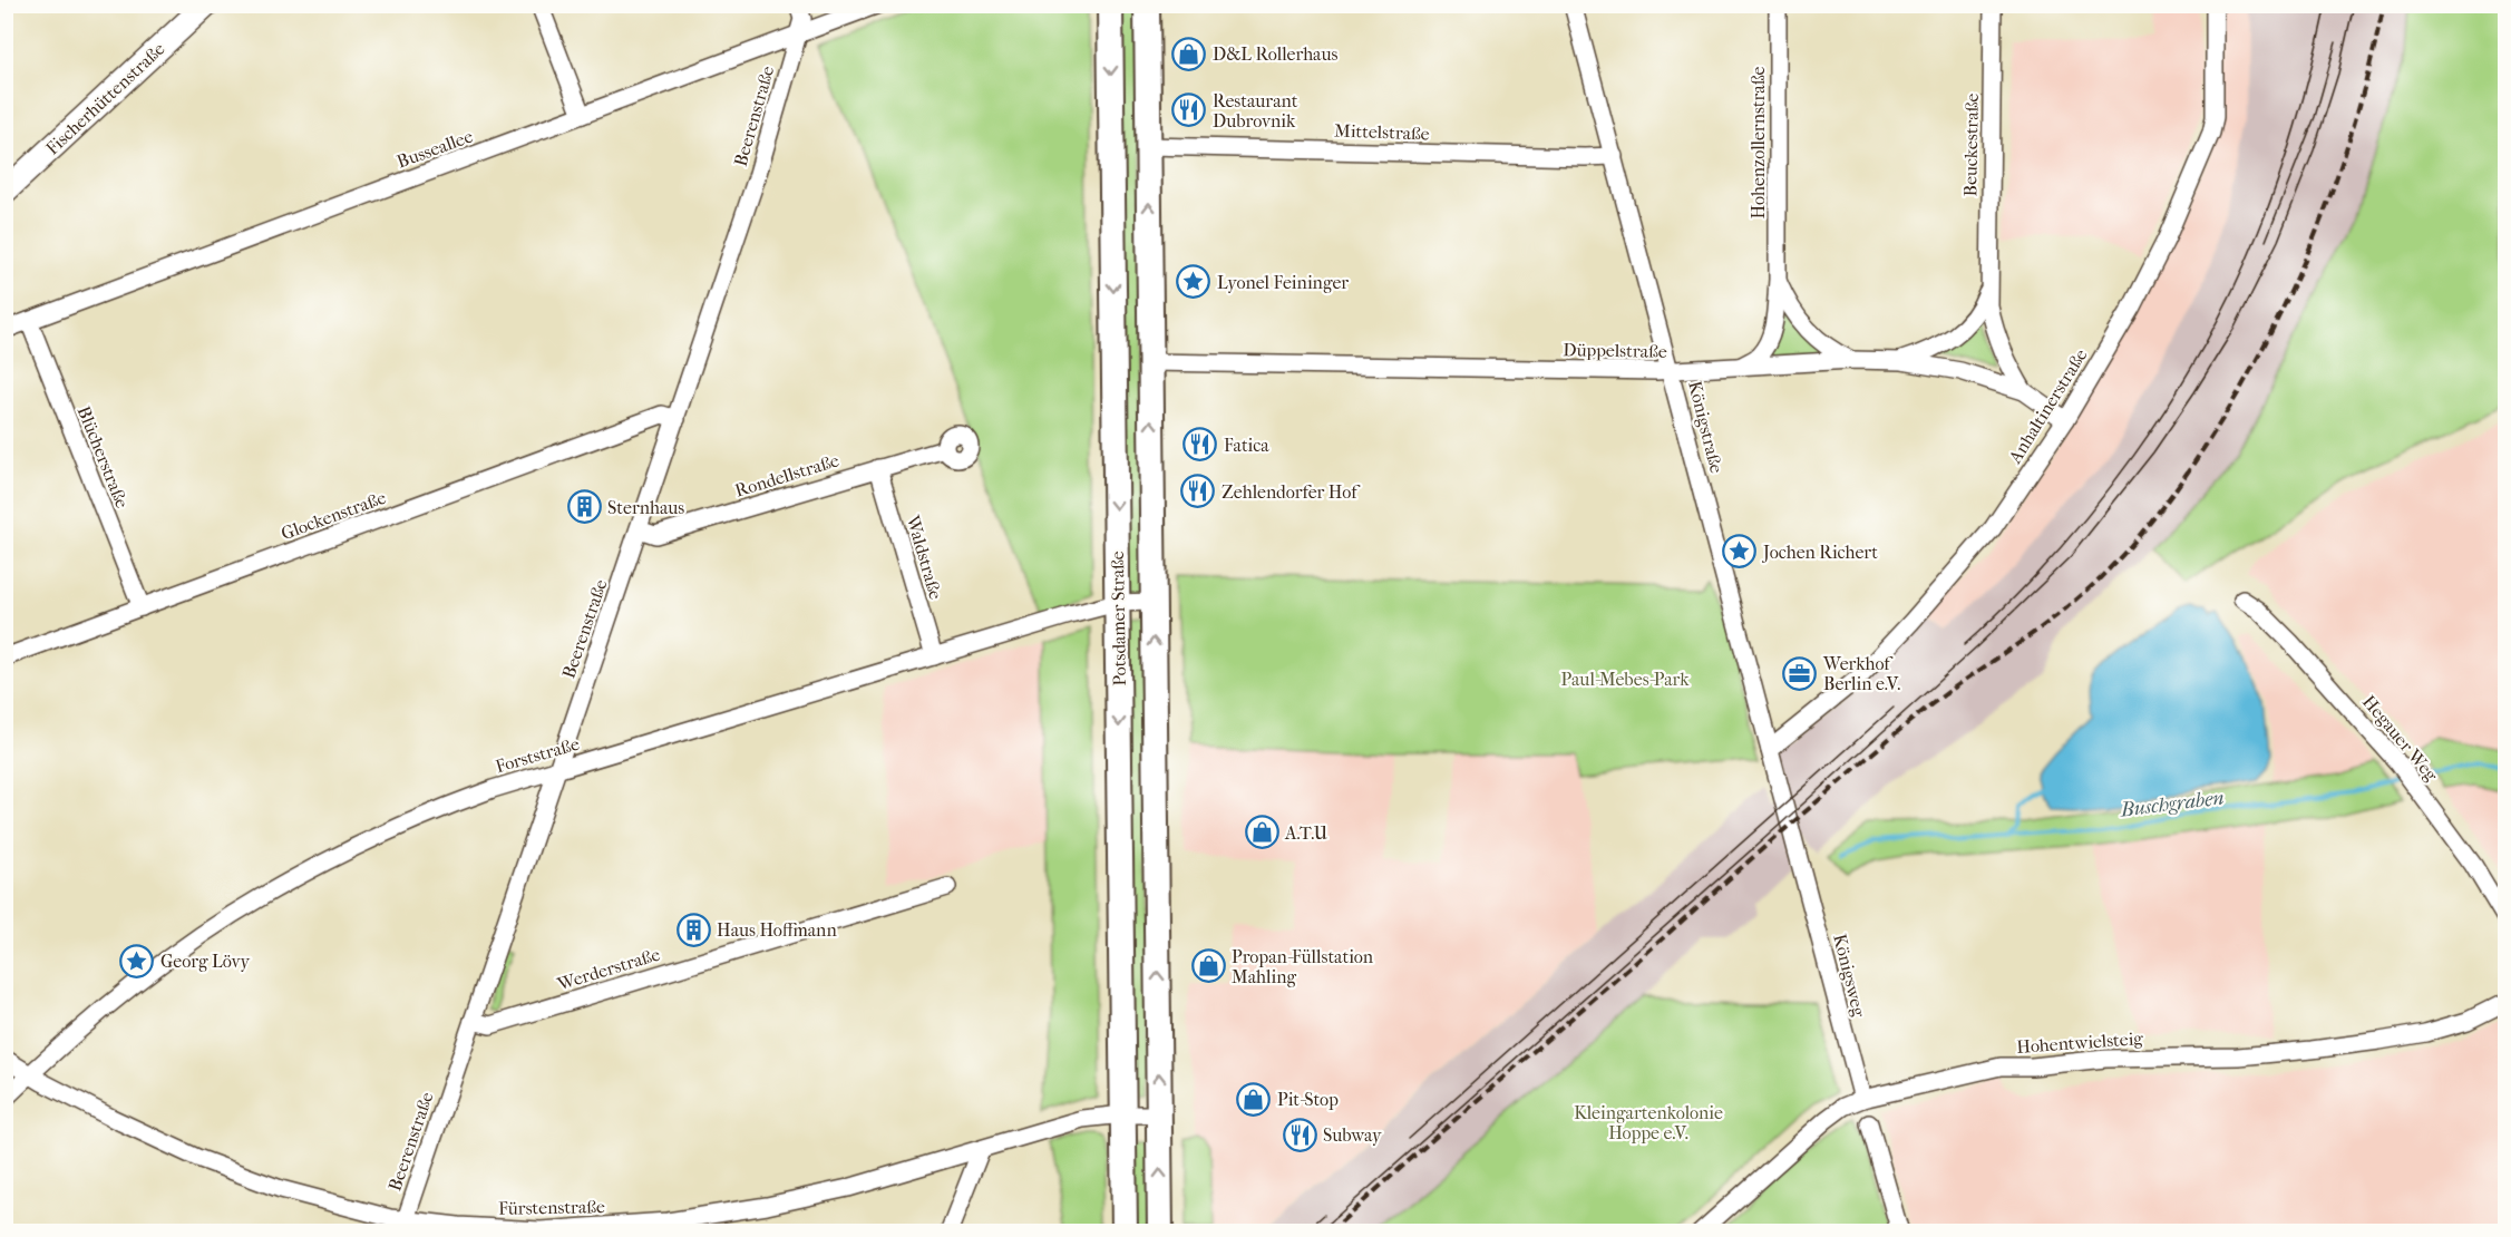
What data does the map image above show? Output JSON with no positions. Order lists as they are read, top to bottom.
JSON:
{
  "streets": {
    "main road": ["Potsdamer Straße"],
    "street": [
      "Fischerhüttenstraße",
      "Beerenstraße",
      "Mittelstraße",
      "Hohenzollernstraße",
      "Beuckestraße",
      "Busseallee",
      "Düppelstraße",
      "Anhaltinerstraße",
      "Königstraße",
      "Blücherstraße",
      "Rondellstraße",
      "Glockenstraße",
      "Waldstraße",
      "Hegauer Weg",
      "Forststraße",
      "Werderstraße",
      "Königsweg",
      "Hohentwielsteig",
      "Fürstenstraße"
    ]
  },
  "crossings": [
    ["Beerenstraße", "Busseallee"],
    ["Beerenstraße", "Rondellstraße"],
    ["Beerenstraße", "Glockenstraße"],
    ["Beerenstraße", "Forststraße"],
    ["Beerenstraße", "Werderstraße"],
    ["Beerenstraße", "Fürstenstraße"],
    ["Mittelstraße", "Königstraße"],
    ["Mittelstraße", "Potsdamer Straße"],
    ["Hohenzollernstraße", "Düppelstraße"],
    ["Beuckestraße", "Düppelstraße"],
    ["Busseallee", "Blücherstraße"],
    ["Düppelstraße", "Anhaltinerstraße"],
    ["Düppelstraße", "Königstraße"],
    ["Düppelstraße", "Potsdamer Straße"],
    ["Anhaltinerstraße", "Königstraße"],
    ["Königstraße", "Königsweg"],
    ["Blücherstraße", "Glockenstraße"],
    ["Rondellstraße", "Waldstraße"],
    ["Waldstraße", "Forststraße"],
    ["Potsdamer Straße", "Forststraße"],
    ["Potsdamer Straße", "Fürstenstraße"],
    ["Forststraße", "Fürstenstraße"],
    ["Königsweg", "Hohentwielsteig"]
  ],
  "water": ["Buschgraben"],
  "parks": ["Paul-Mebes-Park", "Kleingartenkolonie Hoppe e.V."],
  "places": {
    "shop": [
      "D&L Rollerhaus",
      "A.T.U",
      "Propan-Füllstation Mahling",
      "Pit-Stop"
    ],
    "restaurant": [
      "Restaurant Dubrovnik",
      "Fatica",
      "Zehlendorfer Hof",
      "Subway"
    ],
    "place": ["Lyonel Feininger", "Jochen Richert", "Georg Lövy"],
    "building": ["Sternhaus", "Haus Hoffmann"],
    "office": ["Werkhof Berlin e.V."]
  }
}
